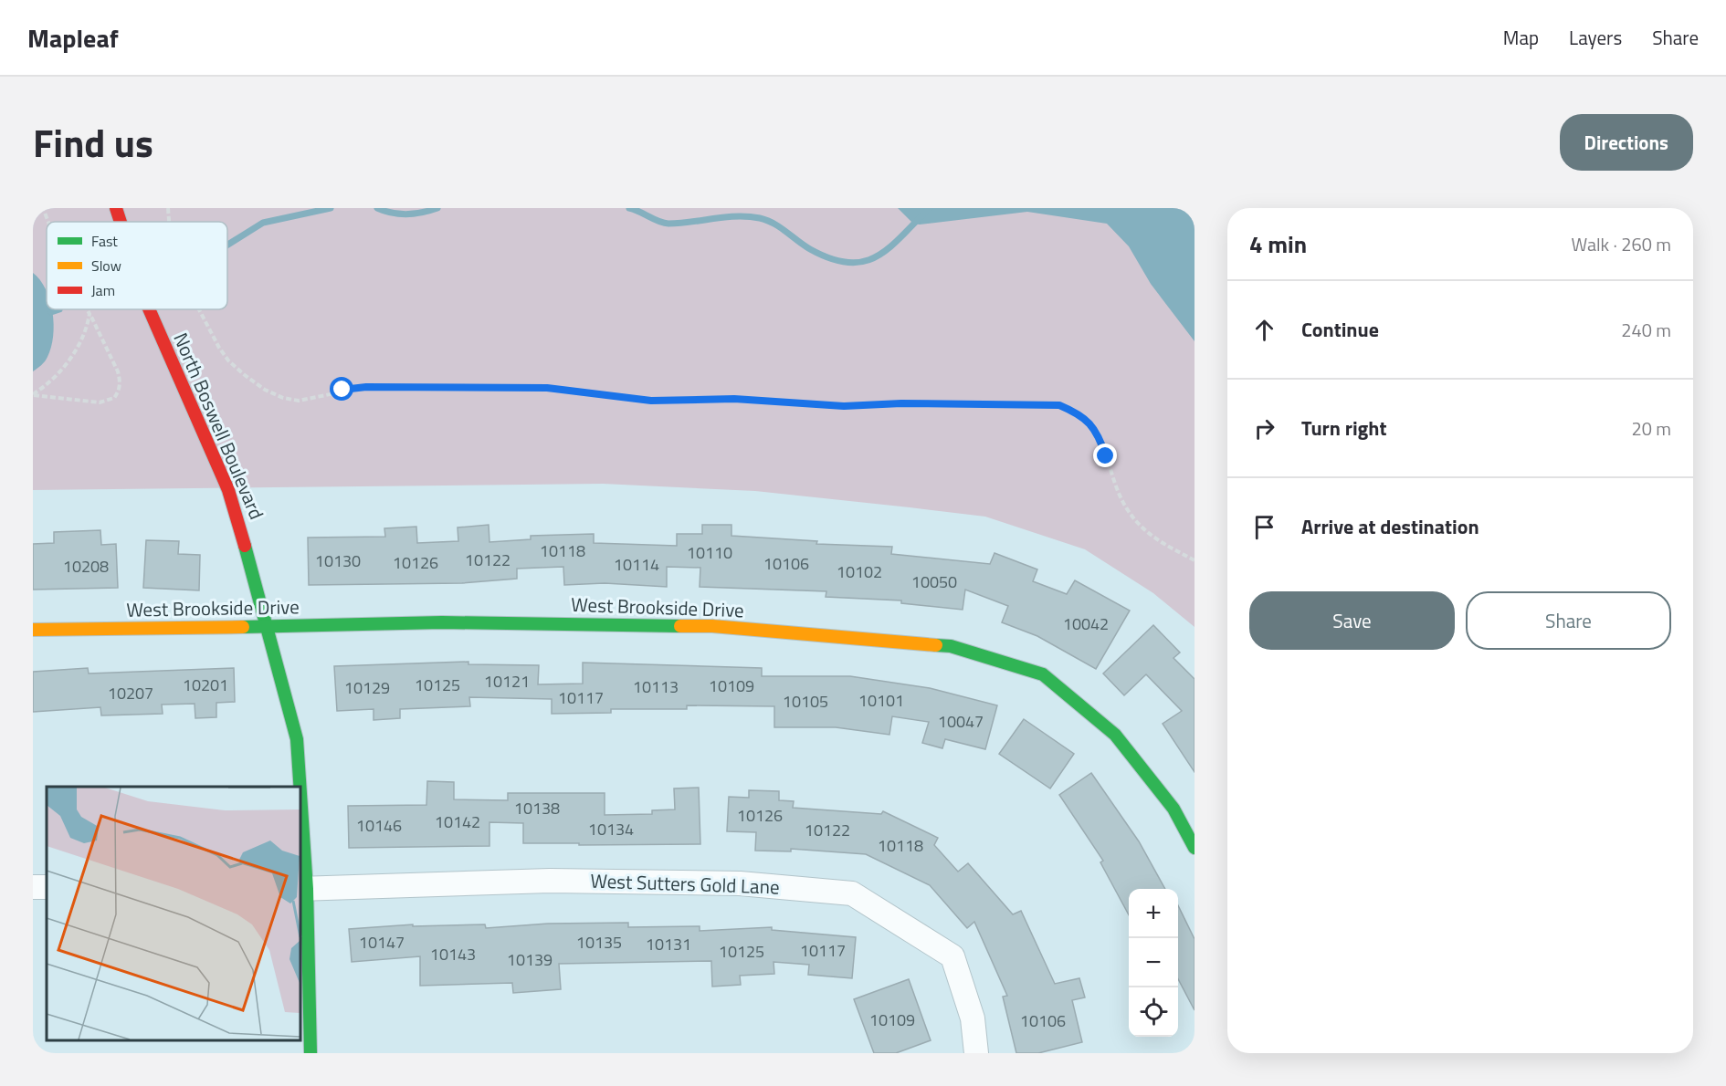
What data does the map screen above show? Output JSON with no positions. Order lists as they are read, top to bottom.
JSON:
{
  "streets": {
    "street": ["North Boswell Boulevard", "West Brookside Drive", "West Sutters Gold Lane"]
  },
  "crossings": [
    ["North Boswell Boulevard", "West Brookside Drive"],
    ["North Boswell Boulevard", "West Sutters Gold Lane"]
  ],
  "house_numbers": [
    "10118",
    "10110",
    "10122",
    "10130",
    "10126",
    "10106",
    "10114",
    "10208",
    "10102",
    "10050",
    "10042",
    "10121",
    "10201",
    "10125",
    "10109",
    "10113",
    "10129",
    "10207",
    "10117",
    "10101",
    "10105",
    "10047",
    "10138",
    "10126",
    "10142",
    "10146",
    "10134",
    "10122",
    "10118",
    "10147",
    "10135",
    "10131",
    "10117",
    "10125",
    "10143",
    "10139",
    "10109",
    "10106"
  ],
  "legend": ["Fast", "Slow", "Jam"],
  "page": {
    "header": "Mapleaf",
    "nav": ["Map", "Layers", "Share"],
    "title": "Find us",
    "buttons": [
      "Directions",
      ["Save", "Share"]
    ],
    "heading": ["4 min", "Walk · 260 m"],
    "list": [
      ["Continue", "240 m"],
      ["Turn right", "20 m"],
      "Arrive at destination"
    ],
    "map_buttons": ["+", "−"]
  }
}
